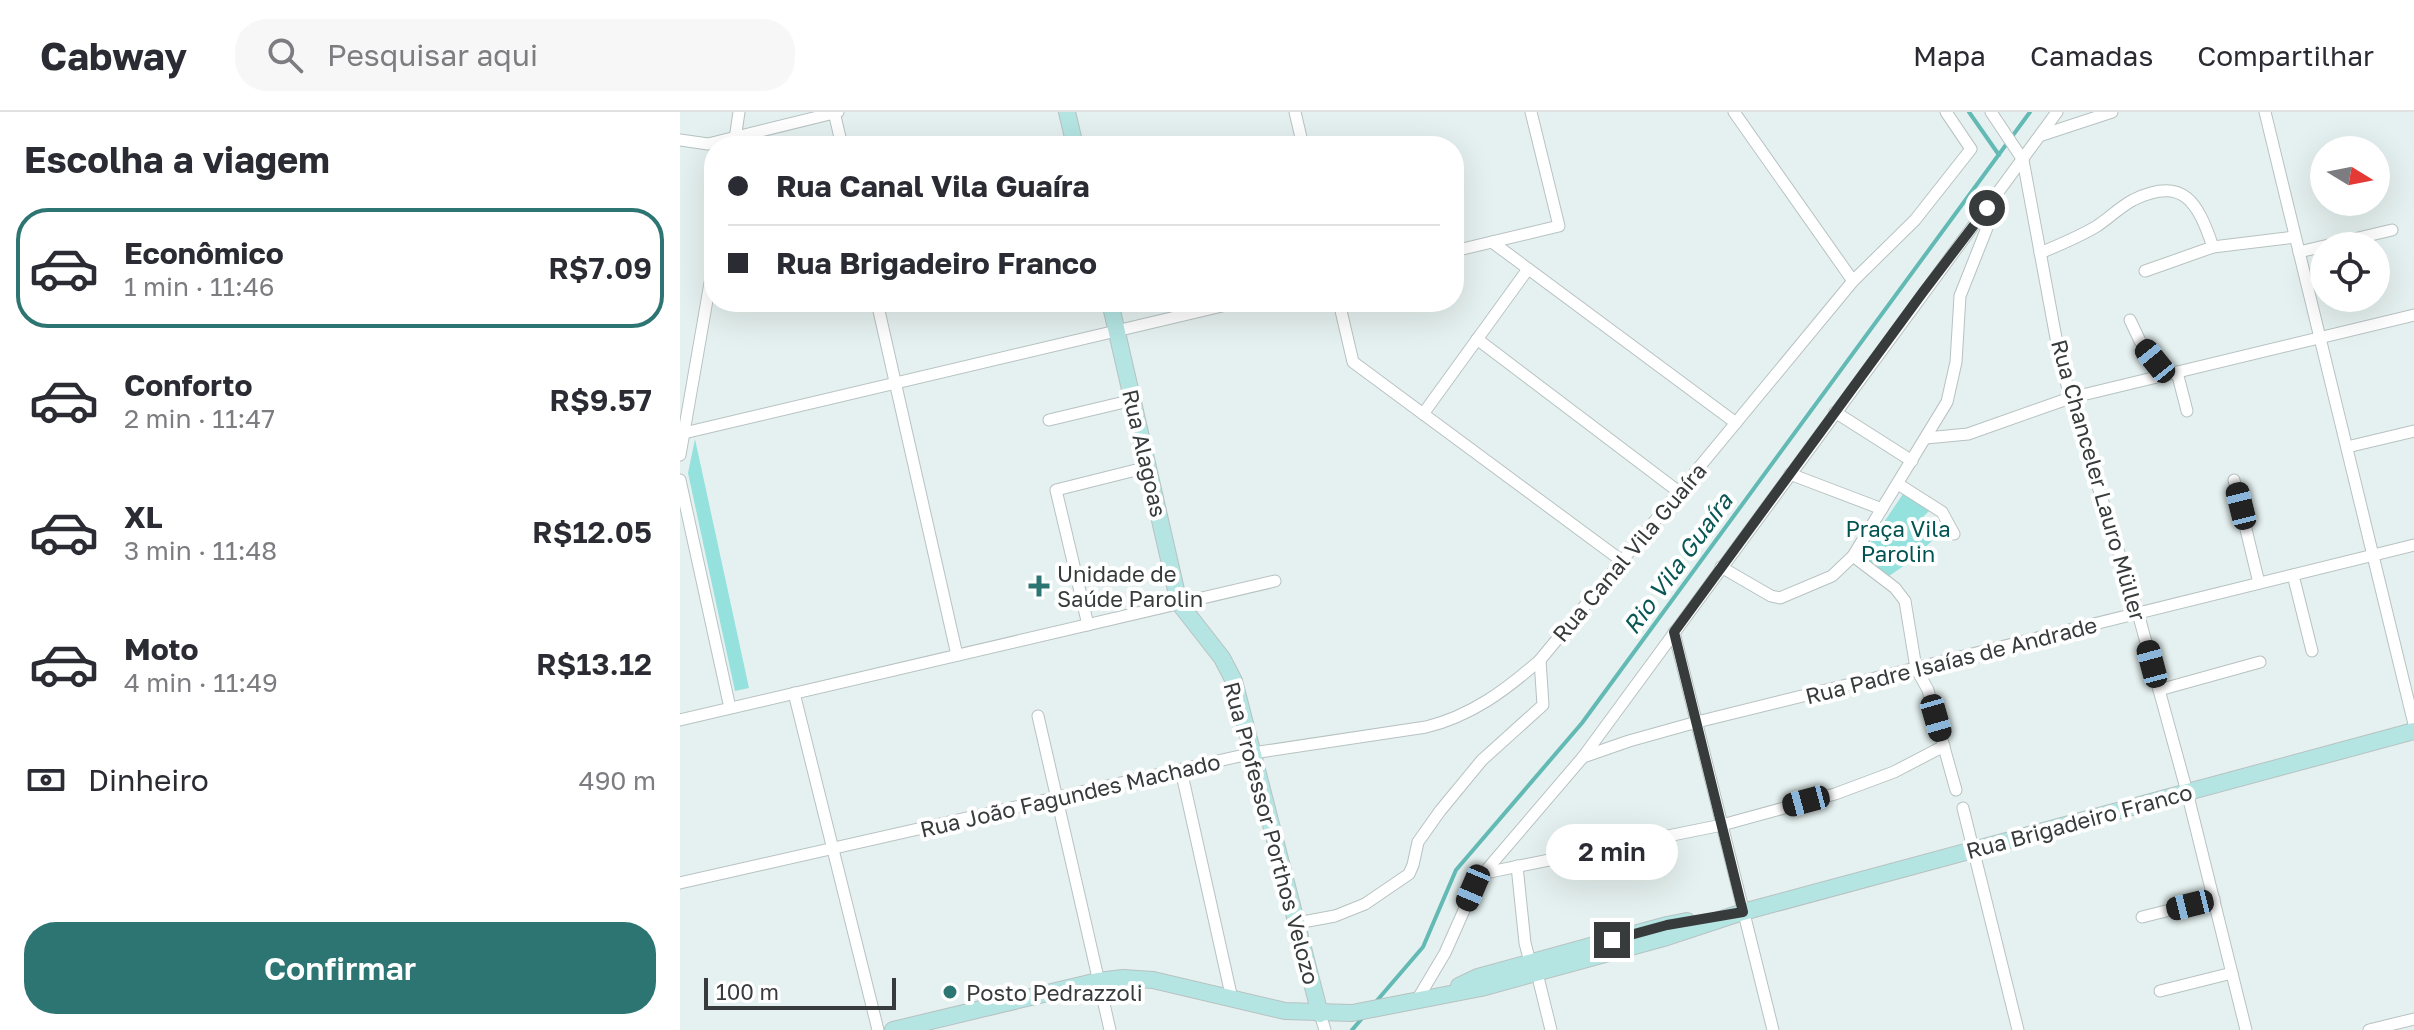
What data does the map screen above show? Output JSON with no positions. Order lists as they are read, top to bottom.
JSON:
{
  "streets": {
    "main road": ["Rua Alagoas", "Rua Brigadeiro Franco", "Rua Professor Porthos Velozo"],
    "street": [
      "Rua Chanceler Lauro Müller",
      "Rua Canal Vila Guaíra",
      "Rua Padre Isaías de Andrade",
      "Rua João Fagundes Machado"
    ]
  },
  "crossings": [
    ["Rua Alagoas", "Rua Professor Porthos Velozo"],
    ["Rua Chanceler Lauro Müller", "Rua Padre Isaías de Andrade"],
    ["Rua Chanceler Lauro Müller", "Rua Brigadeiro Franco"],
    ["Rua Canal Vila Guaíra", "Rua João Fagundes Machado"],
    ["Rua Canal Vila Guaíra", "Rua Professor Porthos Velozo"],
    ["Rua João Fagundes Machado", "Rua Professor Porthos Velozo"],
    ["Rua Brigadeiro Franco", "Rua Professor Porthos Velozo"]
  ],
  "water": ["Rio Vila Guaíra"],
  "parks": ["Praça Vila Parolin"],
  "places": {
    "health": ["Unidade de Saúde Parolin"],
    "other": ["Posto Pedrazzoli"]
  },
  "scale_bar": "100 m",
  "north": "right",
  "page": {
    "header": "Cabway",
    "search": "Pesquisar aqui",
    "nav": ["Mapa", "Camadas", "Compartilhar"],
    "heading": "Escolha a viagem",
    "banner": ["Rua Canal Vila Guaíra", "Rua Brigadeiro Franco"],
    "list": [
      {
        "name": "Econômico",
        "note": "1 min · 11:46",
        "value": "R$7.09"
      },
      {
        "name": "Conforto",
        "note": "2 min · 11:47",
        "value": "R$9.57"
      },
      {
        "name": "XL",
        "note": "3 min · 11:48",
        "value": "R$12.05"
      },
      {
        "name": "Moto",
        "note": "4 min · 11:49",
        "value": "R$13.12"
      }
    ],
    "pay": ["Dinheiro", "490 m"],
    "bubble": "2 min",
    "buttons": "Confirmar",
    "scale": "100 m"
  }
}
